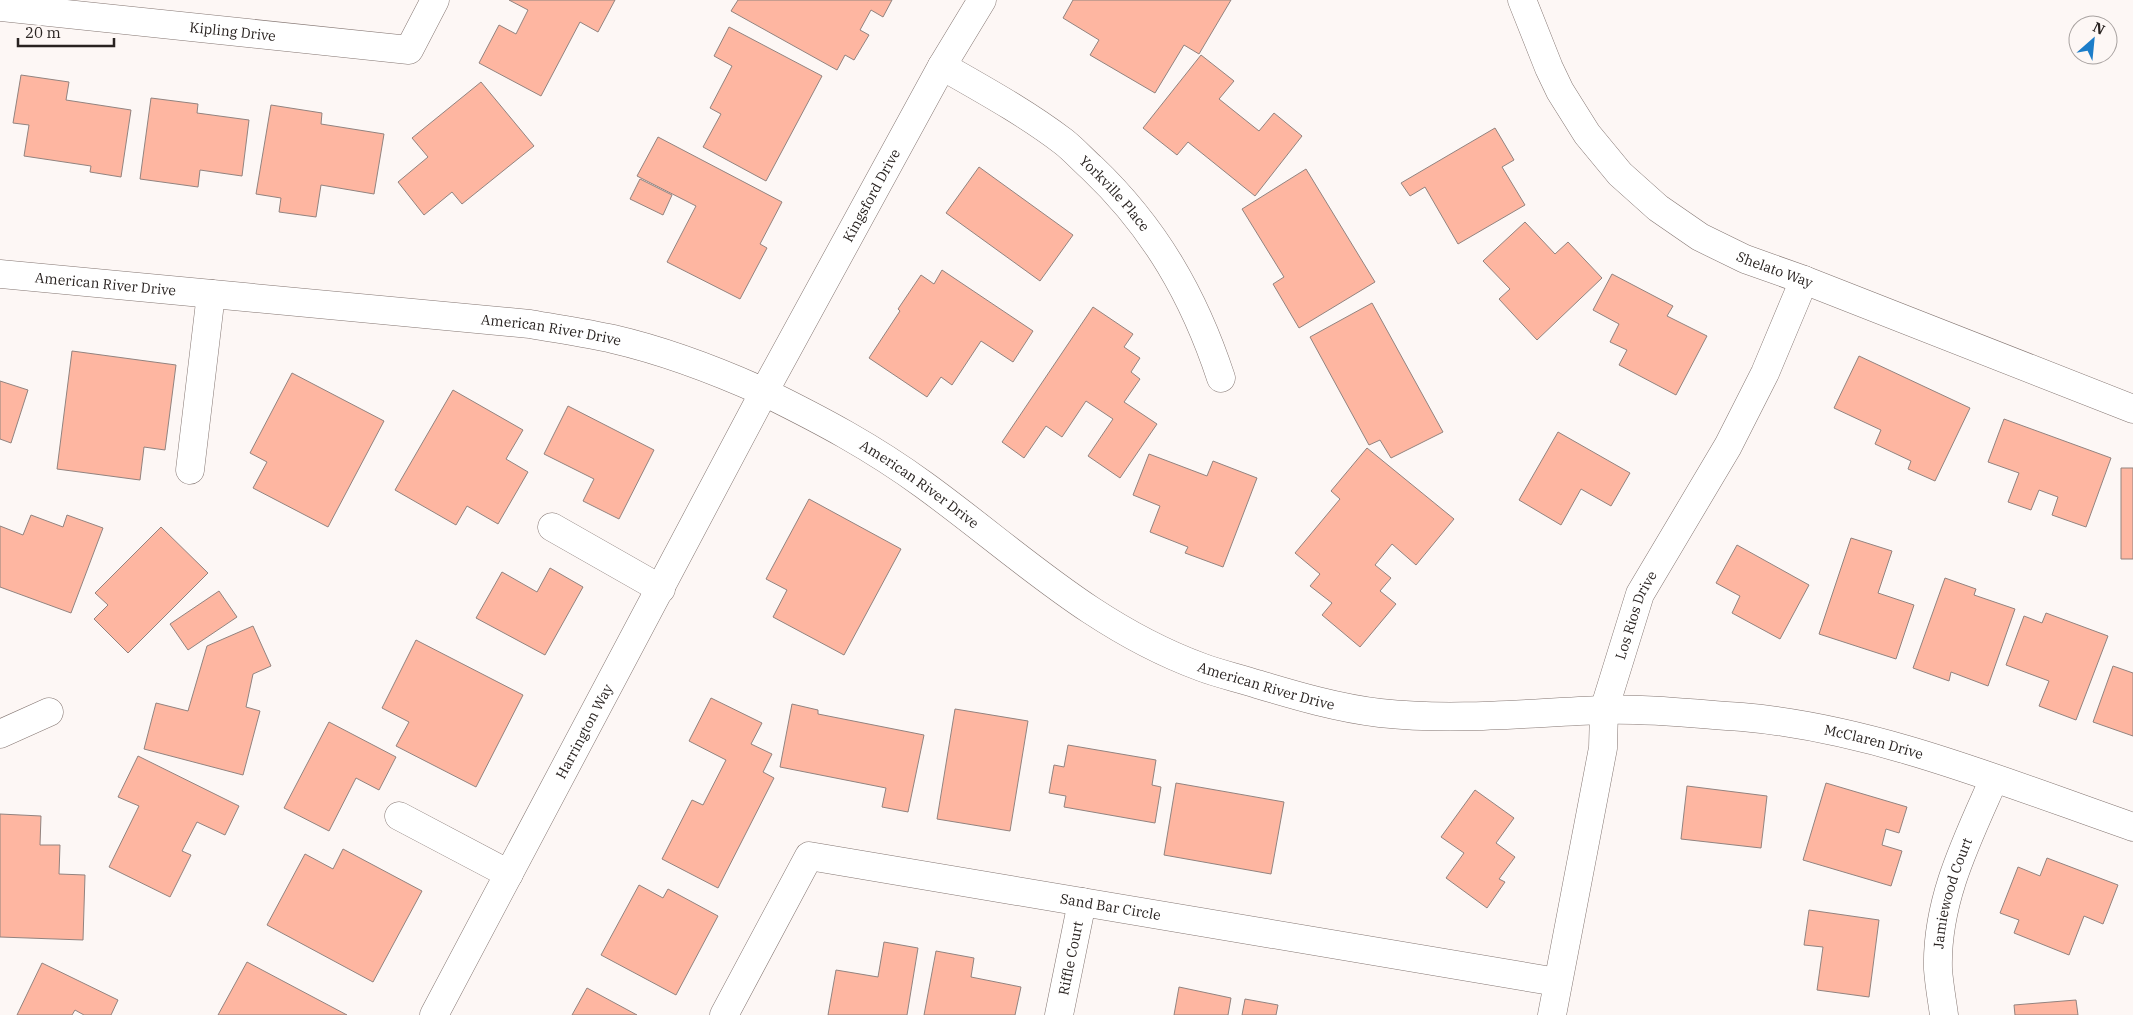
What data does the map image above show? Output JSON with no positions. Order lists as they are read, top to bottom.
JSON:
{
  "streets": {
    "street": [
      "Kipling Drive",
      "Yorkville Place",
      "Kingsford Drive",
      "Shelato Way",
      "American River Drive",
      "Los Rios Drive",
      "Harrington Way",
      "McClaren Drive",
      "Jamiewood Court",
      "Sand Bar Circle",
      "Riffle Court"
    ]
  },
  "crossings": [
    ["Yorkville Place", "Kingsford Drive"],
    ["Kingsford Drive", "American River Drive"],
    ["Kingsford Drive", "Harrington Way"],
    ["Shelato Way", "Los Rios Drive"],
    ["American River Drive", "Los Rios Drive"],
    ["American River Drive", "Harrington Way"],
    ["American River Drive", "McClaren Drive"],
    ["Los Rios Drive", "McClaren Drive"],
    ["Los Rios Drive", "Sand Bar Circle"],
    ["McClaren Drive", "Jamiewood Court"],
    ["Sand Bar Circle", "Riffle Court"]
  ],
  "scale_bar": "20 m",
  "north": "top right"
}
